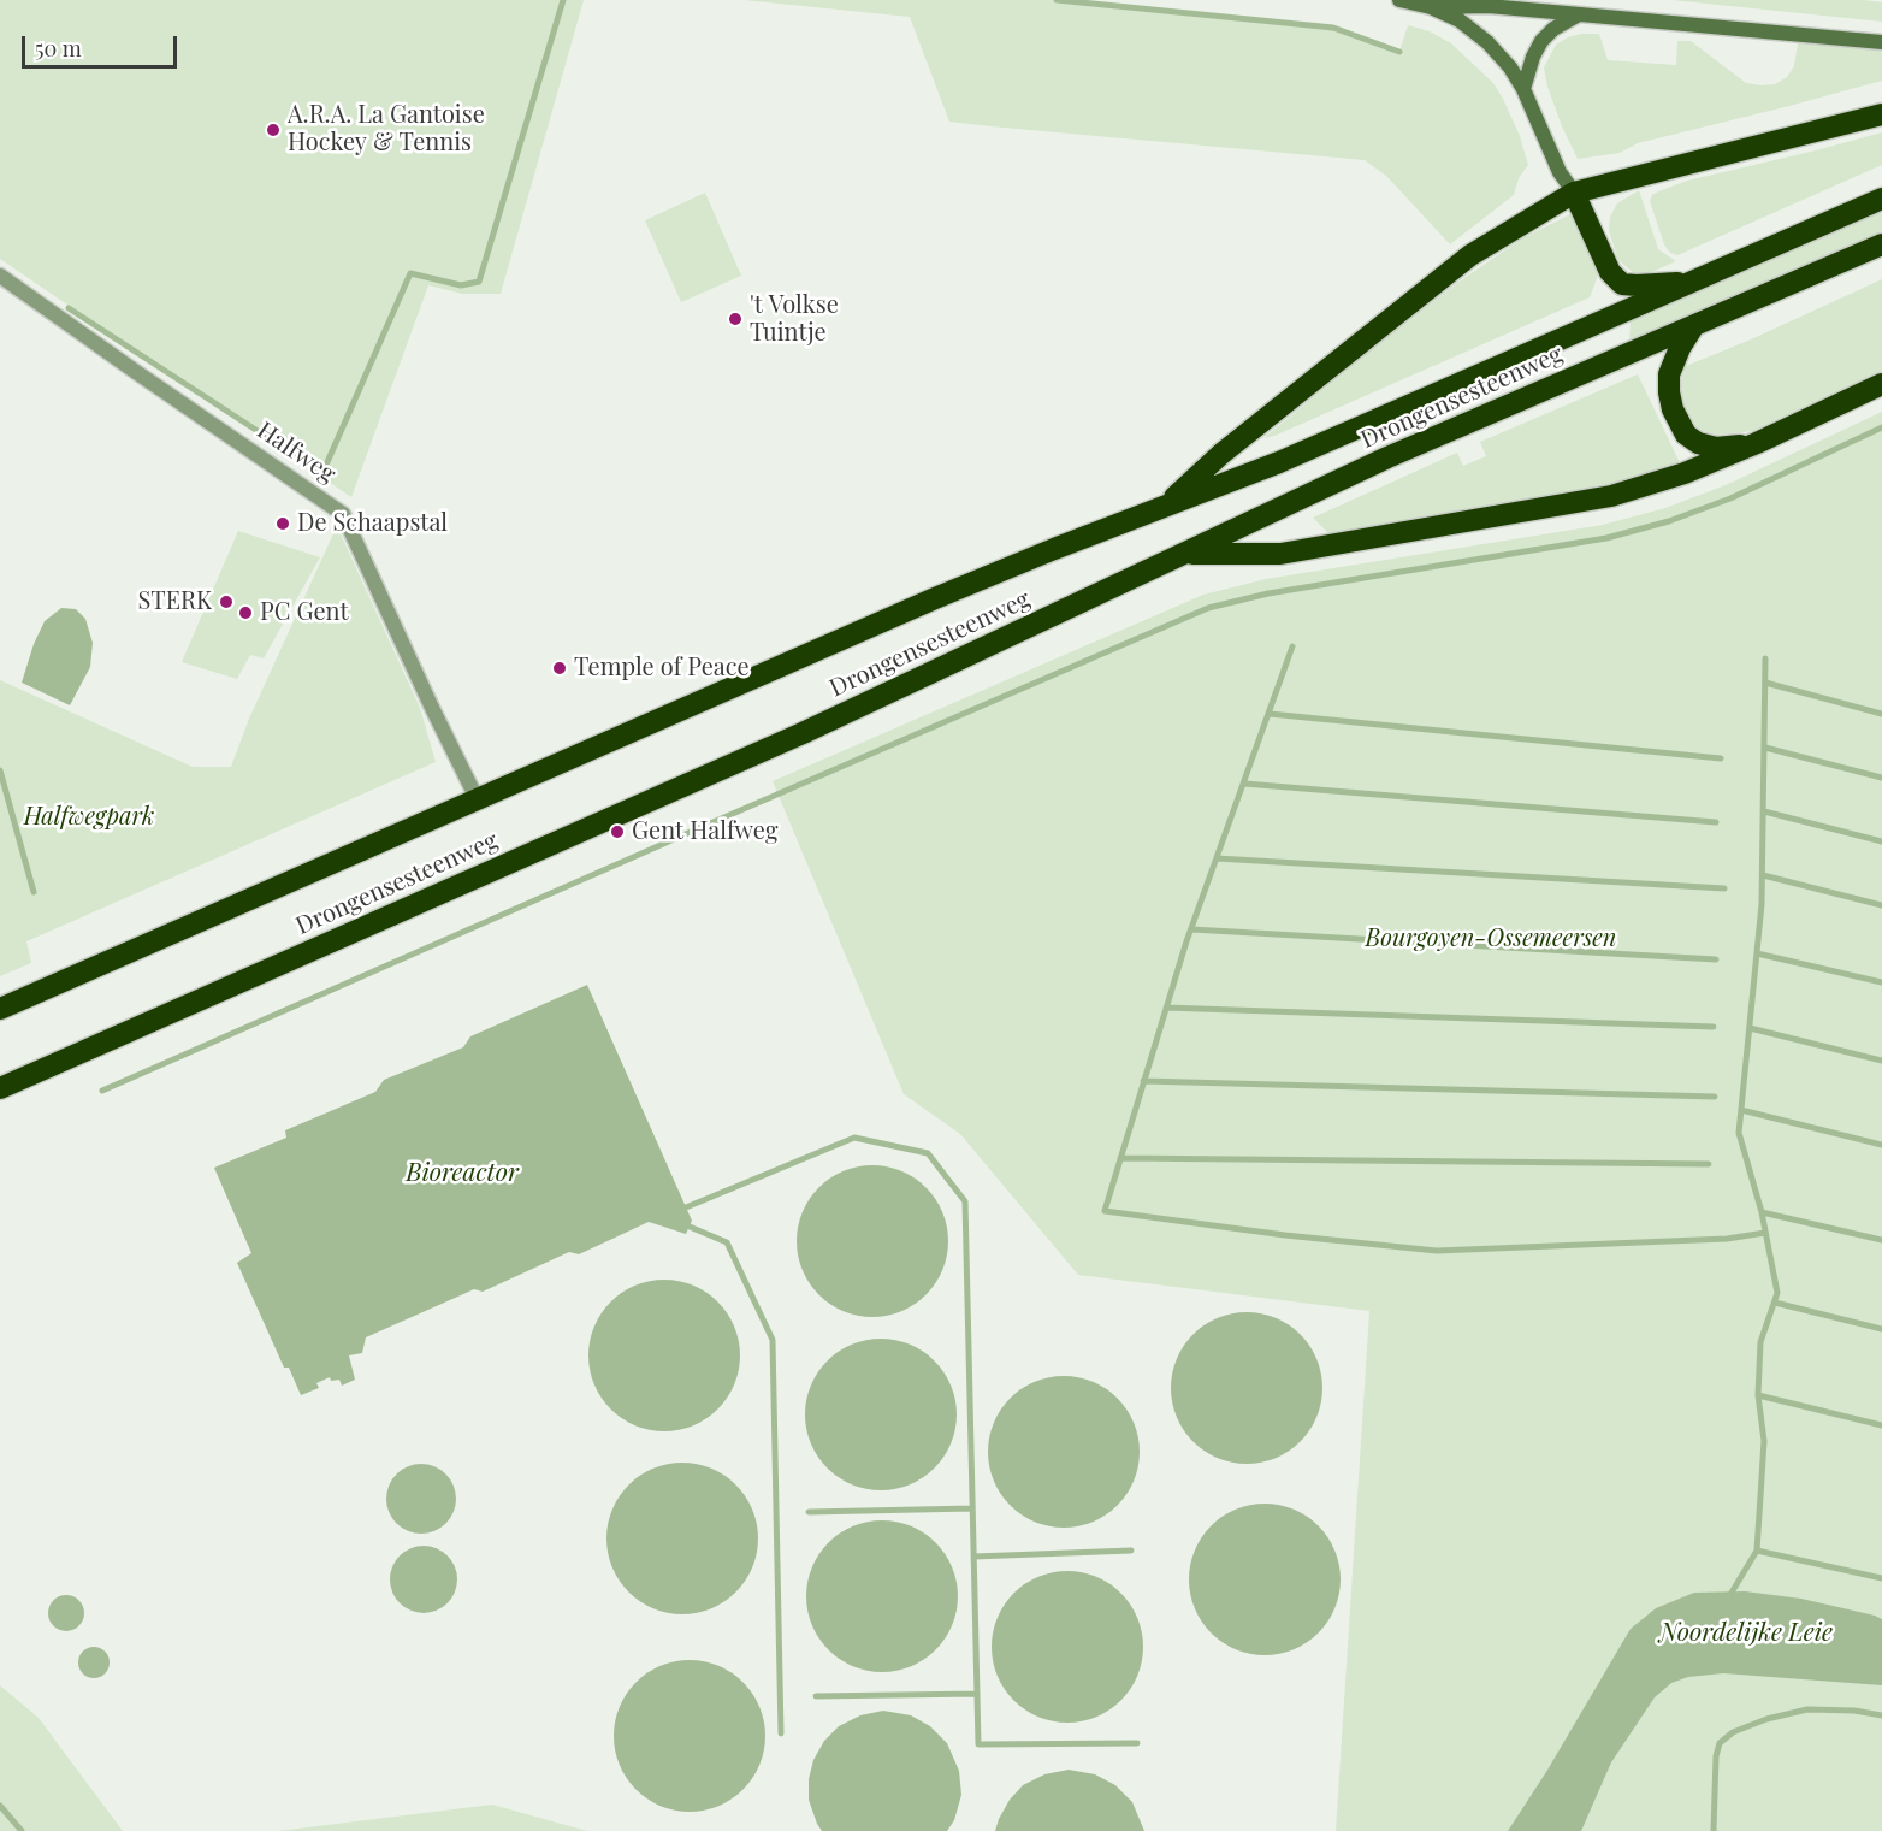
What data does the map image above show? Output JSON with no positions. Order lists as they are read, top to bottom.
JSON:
{
  "streets": {
    "highway": ["Drongensesteenweg"],
    "street": ["Halfweg"]
  },
  "crossings": [
    ["Drongensesteenweg", "Halfweg"]
  ],
  "water": ["Bioreactor", "Noordelijke Leie"],
  "parks": ["Halfwegpark", "Bourgoyen-Ossemeersen"],
  "places": [
    "A.R.A. La Gantoise Hockey & Tennis",
    "'t Volkse Tuintje",
    "De Schaapstal",
    "STERK",
    "PC Gent",
    "Temple of Peace",
    "Gent Halfweg"
  ],
  "scale_bar": "50 m"
}
